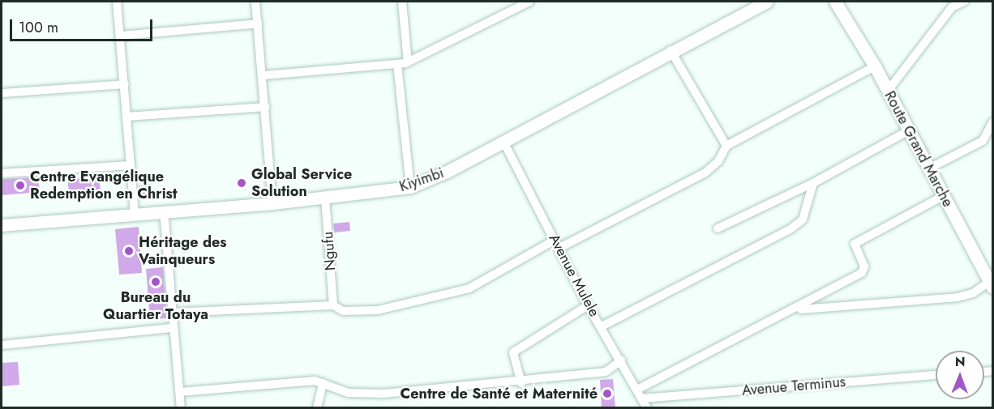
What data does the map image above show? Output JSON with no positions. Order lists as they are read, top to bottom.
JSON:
{
  "streets": {
    "street": [
      "Route Grand Marche",
      "Kiyimbi",
      "Ngufu",
      "Avenue Mulele",
      "Avenue Terminus"
    ]
  },
  "crossings": [
    ["Kiyimbi", "Ngufu"],
    ["Kiyimbi", "Avenue Mulele"],
    ["Avenue Mulele", "Avenue Terminus"]
  ],
  "places": [
    "Global Service Solution",
    "Centre Evangélique Redemption en Christ",
    "Héritage des Vainqueurs",
    "Bureau du Quartier Totaya",
    "Centre de Santé et Maternité"
  ],
  "scale_bar": "100 m",
  "north": "top"
}
